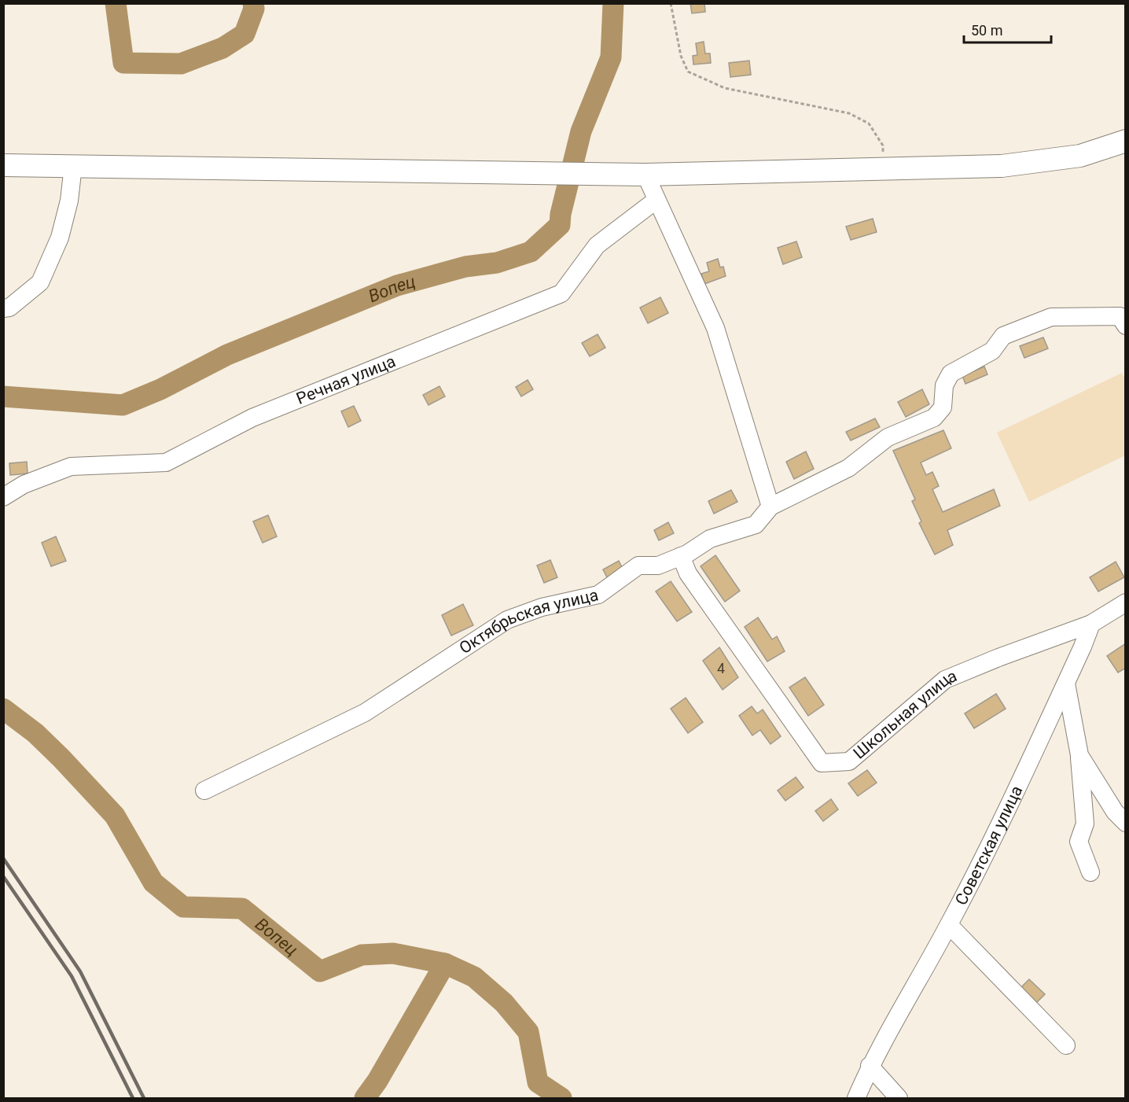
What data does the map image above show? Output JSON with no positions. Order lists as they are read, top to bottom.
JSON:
{
  "streets": {
    "street": [
      "Речная улица",
      "Октябрьская улица",
      "Школьная улица",
      "Советская улица"
    ]
  },
  "crossings": [
    ["Октябрьская улица", "Школьная улица"],
    ["Школьная улица", "Советская улица"]
  ],
  "water": ["Вопец"],
  "house_numbers": ["4"],
  "scale_bar": "50 m"
}
